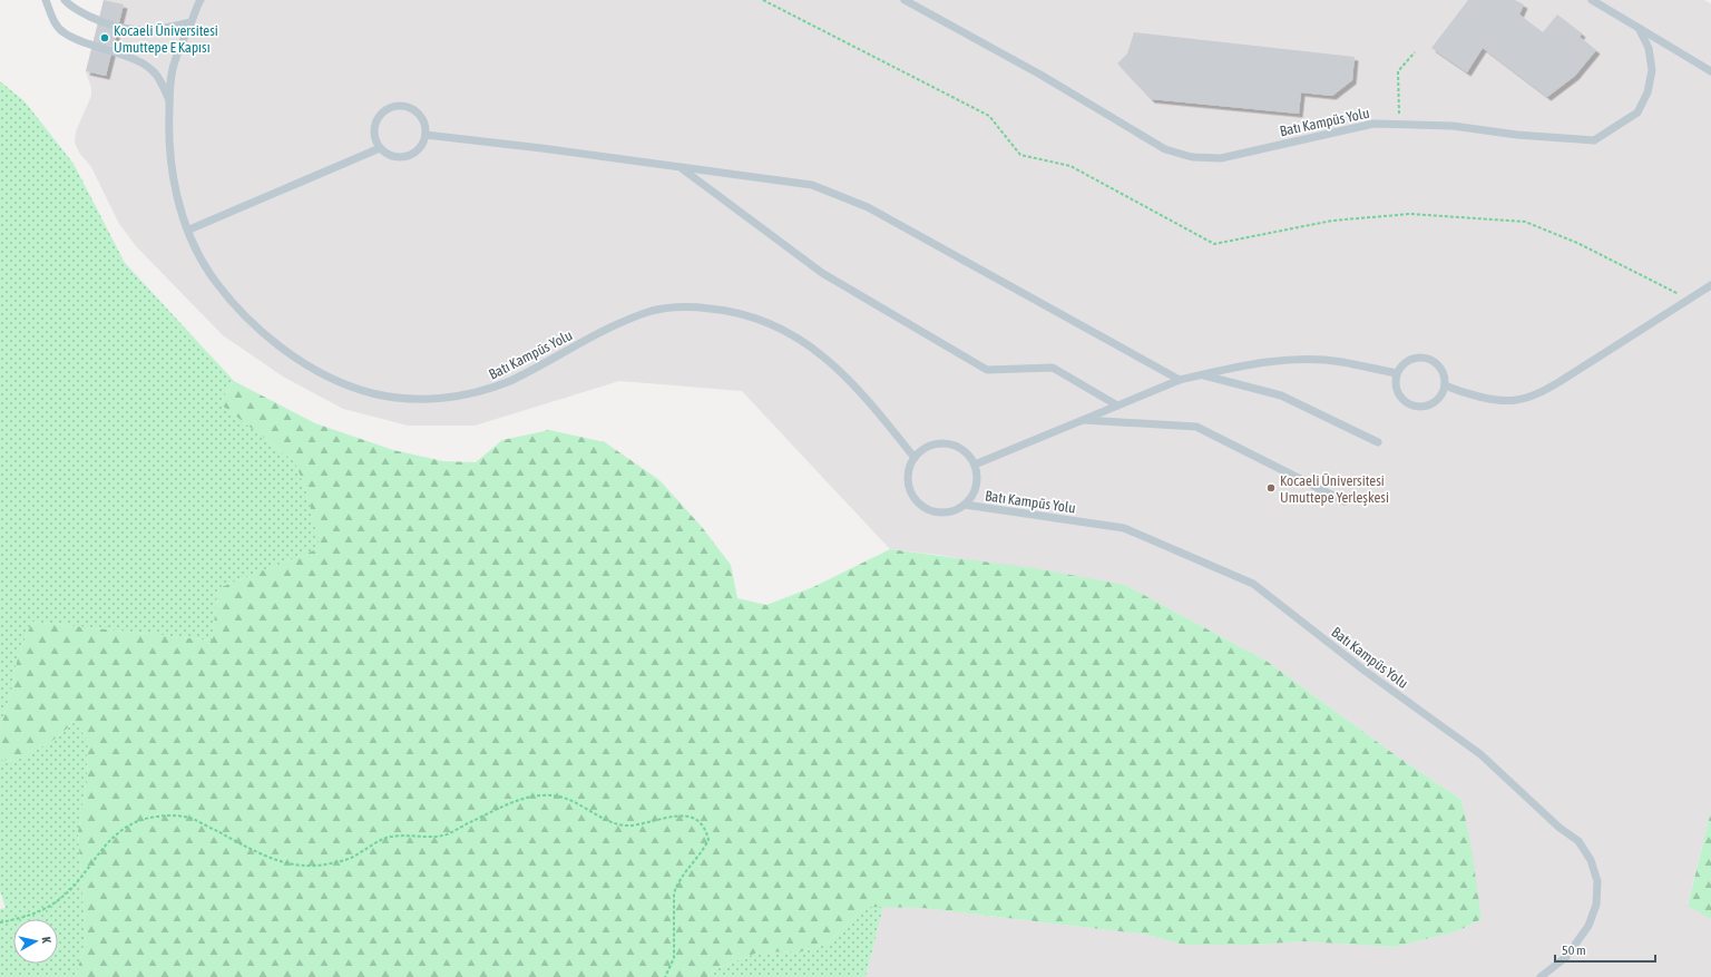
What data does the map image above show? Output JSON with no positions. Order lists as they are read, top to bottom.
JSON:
{
  "streets": {
    "lane": ["Batı Kampüs Yolu"]
  },
  "places": ["Kocaeli Üniversitesi Umuttepe E Kapısı", "Kocaeli Üniversitesi Umuttepe Yerleşkesi"],
  "scale_bar": "50 m",
  "north": "right"
}
